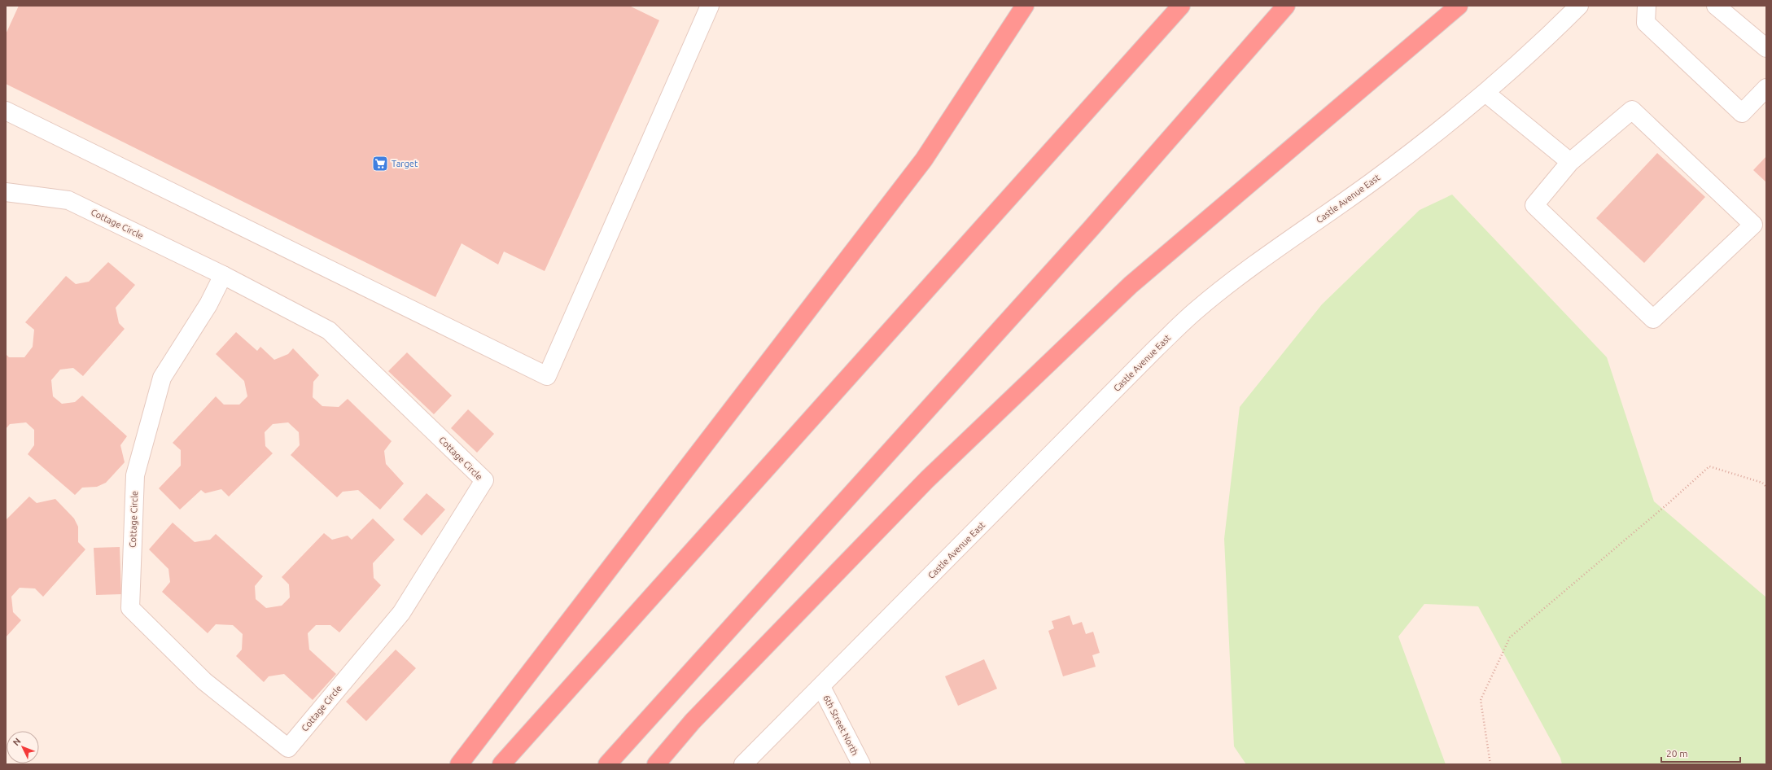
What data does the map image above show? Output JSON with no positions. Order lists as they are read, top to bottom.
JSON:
{
  "streets": {
    "street": ["Castle Avenue East", "Cottage Circle", "6th Street North"]
  },
  "crossings": [
    ["Castle Avenue East", "6th Street North"]
  ],
  "places": {
    "supermarket": ["Target"]
  },
  "scale_bar": "20 m",
  "north": "top left"
}
